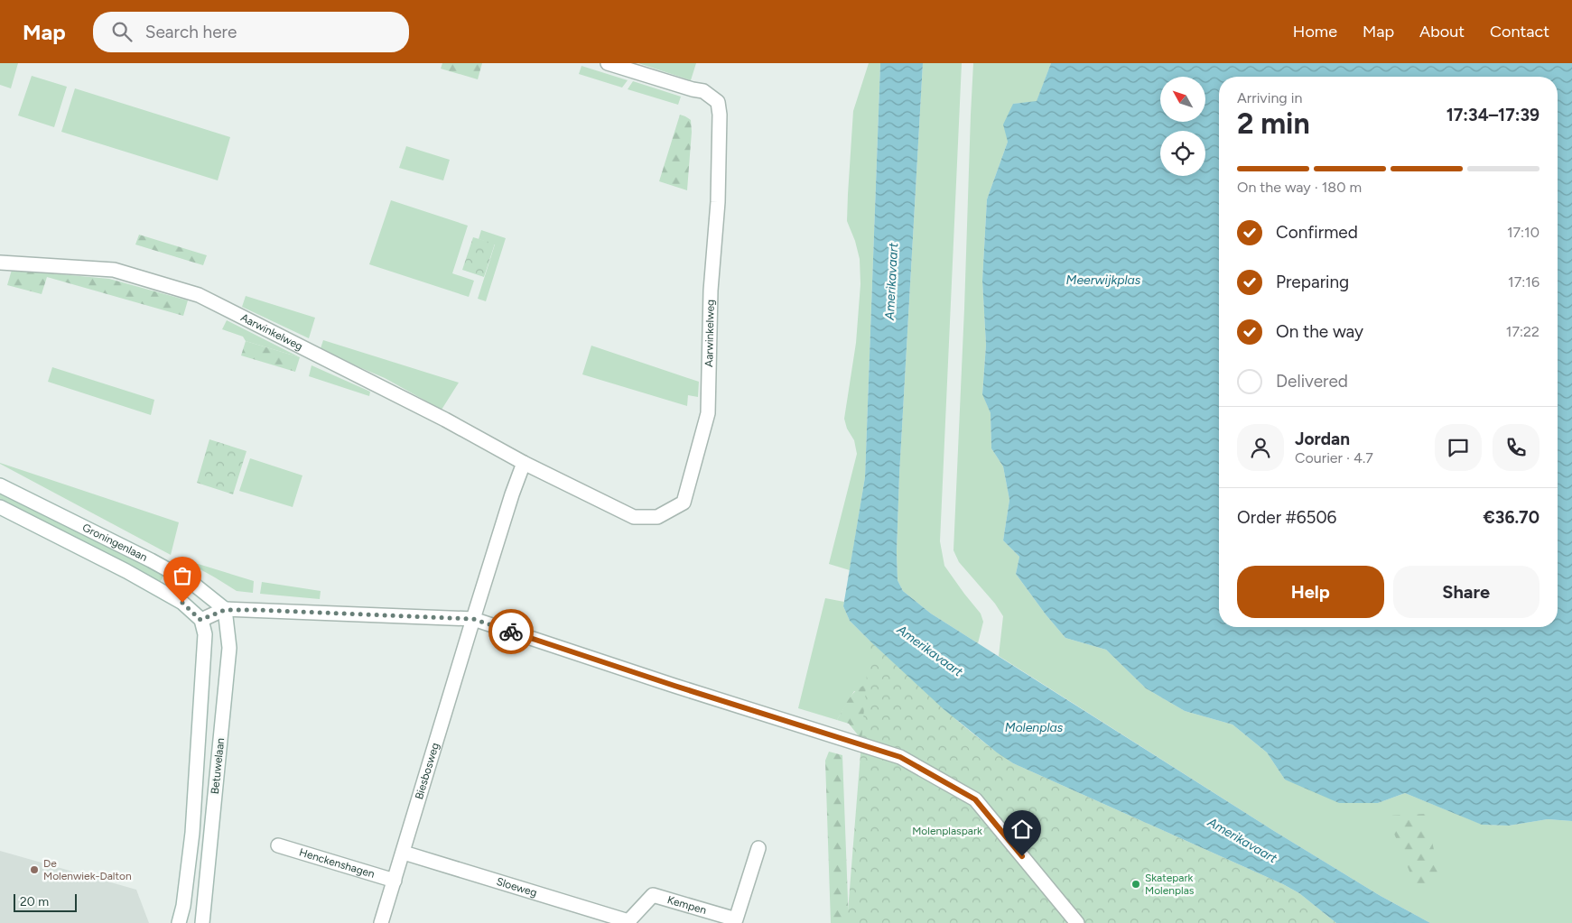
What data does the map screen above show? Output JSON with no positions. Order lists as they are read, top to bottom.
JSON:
{
  "streets": {
    "street": [
      "Aarwinkelweg",
      "Groningenlaan",
      "Betuwelaan",
      "Biesbosweg",
      "Henckenshagen",
      "Sloeweg",
      "Kempen"
    ]
  },
  "crossings": [
    ["Groningenlaan", "Betuwelaan"],
    ["Biesbosweg", "Henckenshagen"],
    ["Biesbosweg", "Sloeweg"],
    ["Sloeweg", "Kempen"]
  ],
  "water": ["Meerwijkplas", "Amerikavaart", "Molenplas"],
  "parks": ["Molenplaspark"],
  "places": ["De Molenwiek-Dalton", "Skatepark Molenplas"],
  "scale_bar": "20 m",
  "north": "top left",
  "page": {
    "header": "Map",
    "search": "Search here",
    "nav": [
      "Home",
      "Map",
      "About",
      "Contact"
    ],
    "heading": ["2 min", "Arriving in", "17:34–17:39"],
    "panel": [
      "Jordan",
      "Courier · 4.7",
      "Order #6506",
      "€36.70"
    ],
    "bar": "On the way · 180 m",
    "list": [
      ["Confirmed", "17:10"],
      ["Preparing", "17:16"],
      ["On the way", "17:22"],
      "Delivered"
    ],
    "buttons": ["Help", "Share"],
    "scale": "20 m"
  }
}
